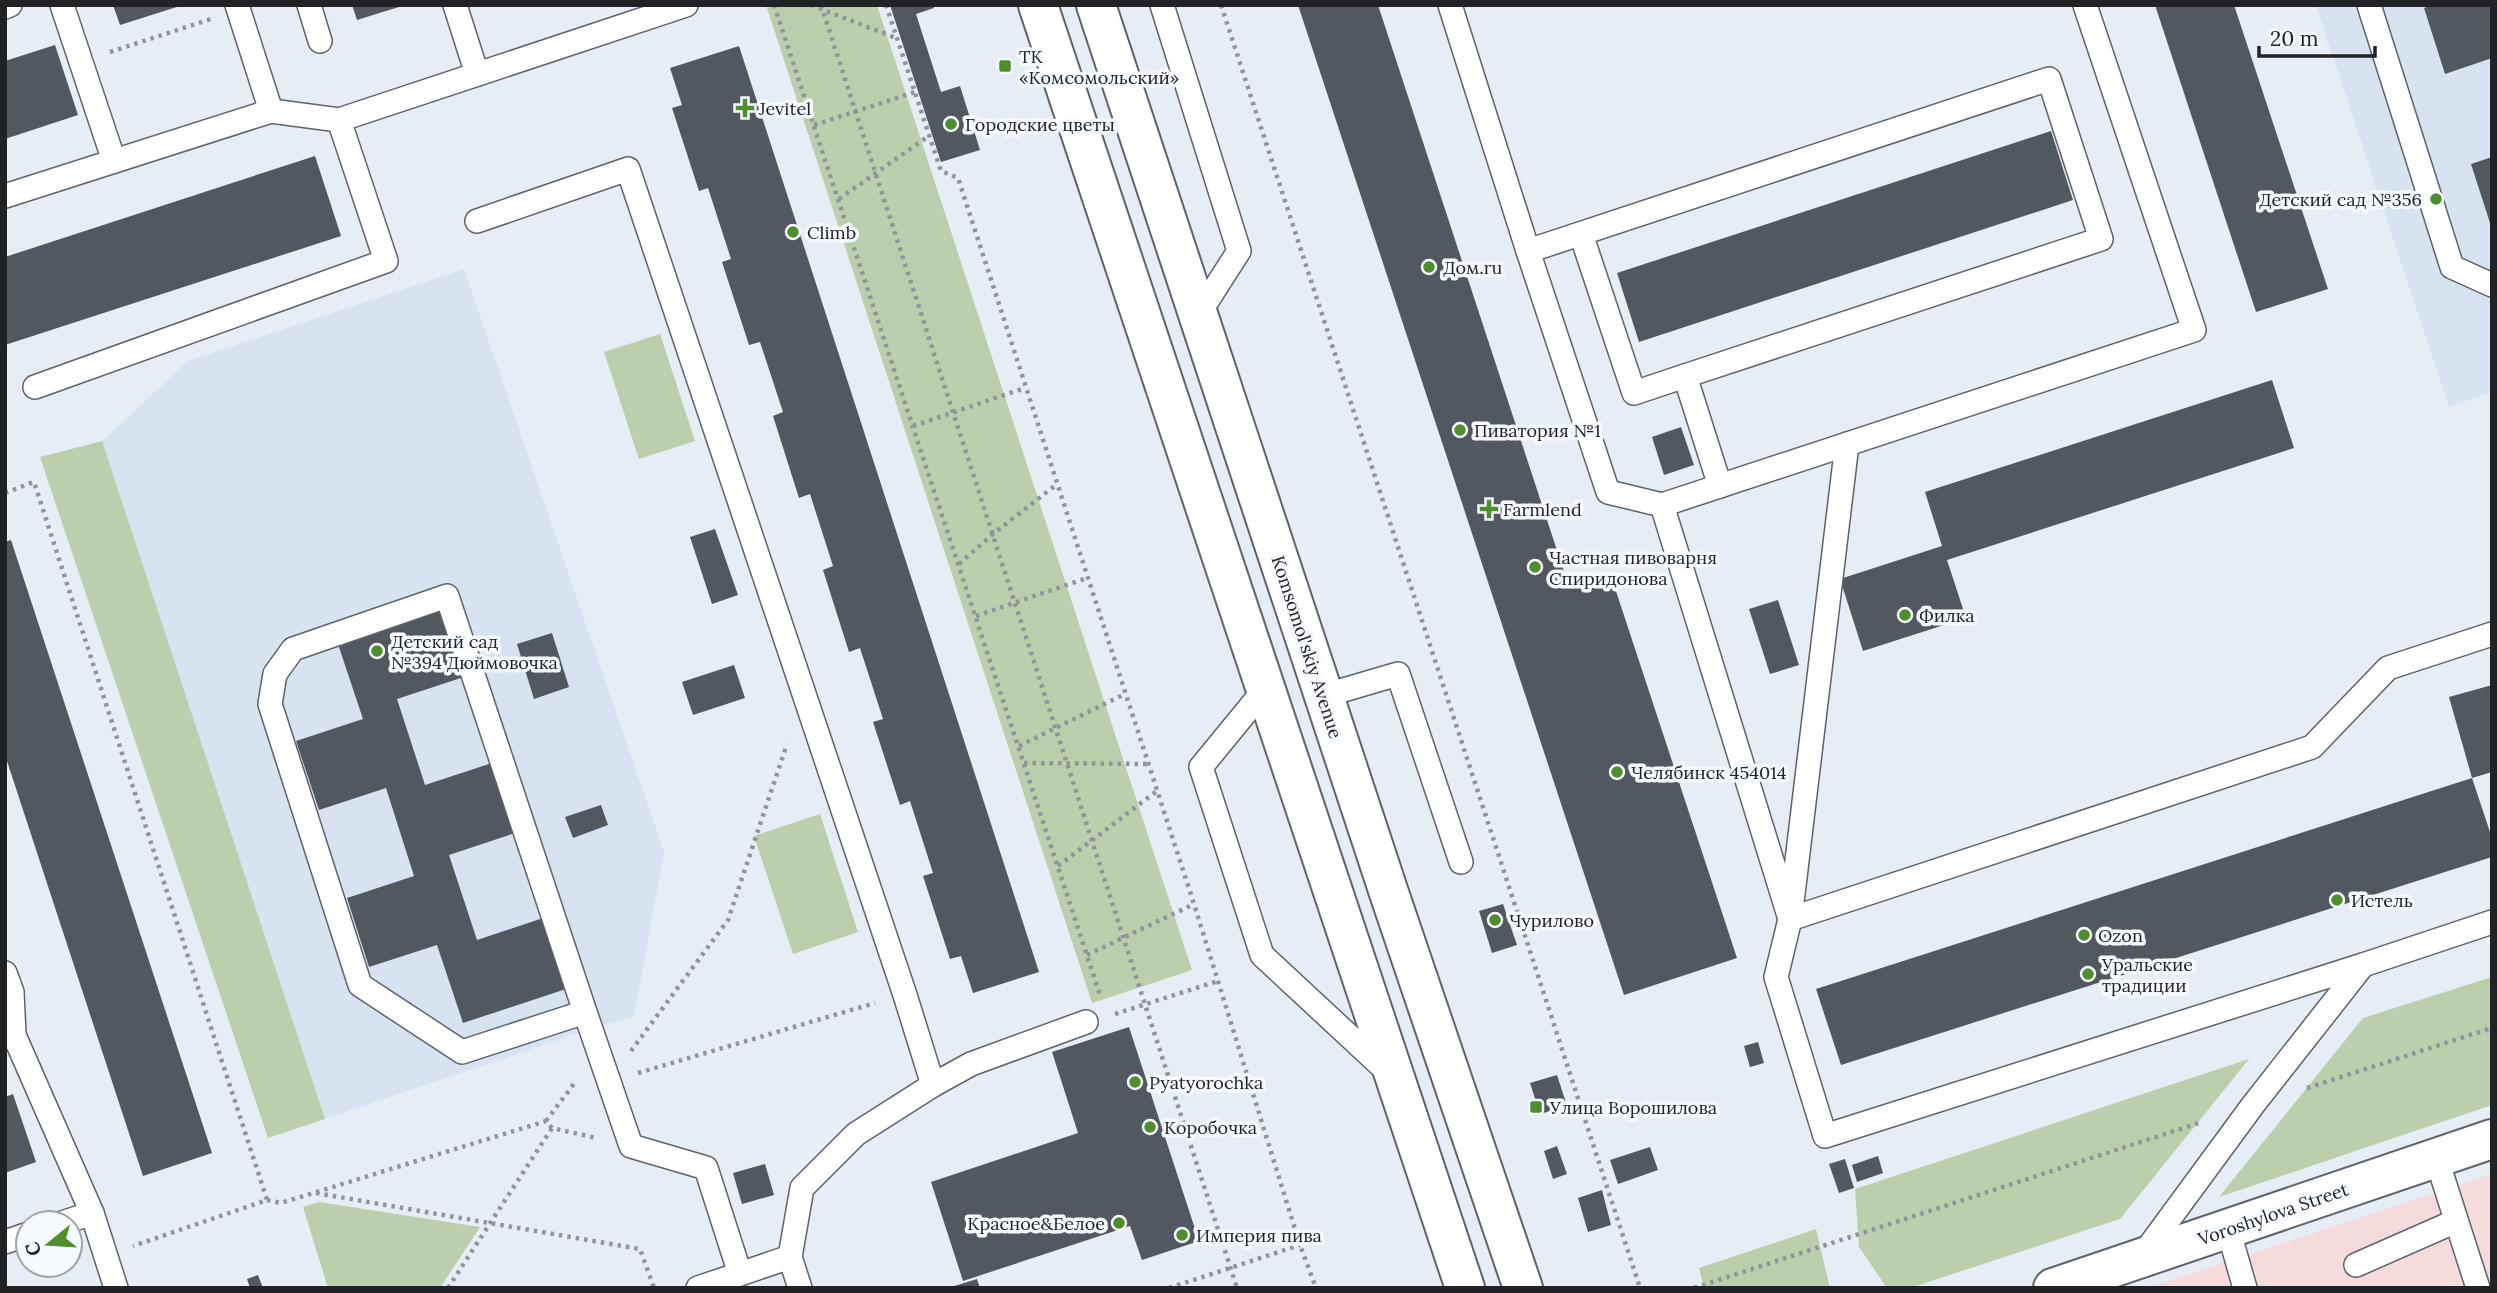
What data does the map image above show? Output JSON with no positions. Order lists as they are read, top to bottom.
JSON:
{
  "streets": {
    "main road": ["Komsomol'skiy Avenue", "Voroshylova Street"]
  },
  "places": {
    "transit": ["ТК «Комсомольский»", "Улица Ворошилова"],
    "health": ["Jevitel", "Farmlend"],
    "other": [
      "Городские цветы",
      "Детский сад №356",
      "Climb",
      "Дом.ru",
      "Пиватория №1",
      "Частная пивоварня Спиридонова",
      "Филка",
      "Детский сад №394 Дюймовочка",
      "Челябинск 454014",
      "Истель",
      "Чурилово",
      "Ozon",
      "Уральские традиции",
      "Pyatyorochka",
      "Коробочка",
      "Красное&Белое",
      "Империя пива"
    ]
  },
  "scale_bar": "20 m",
  "north": "left"
}
